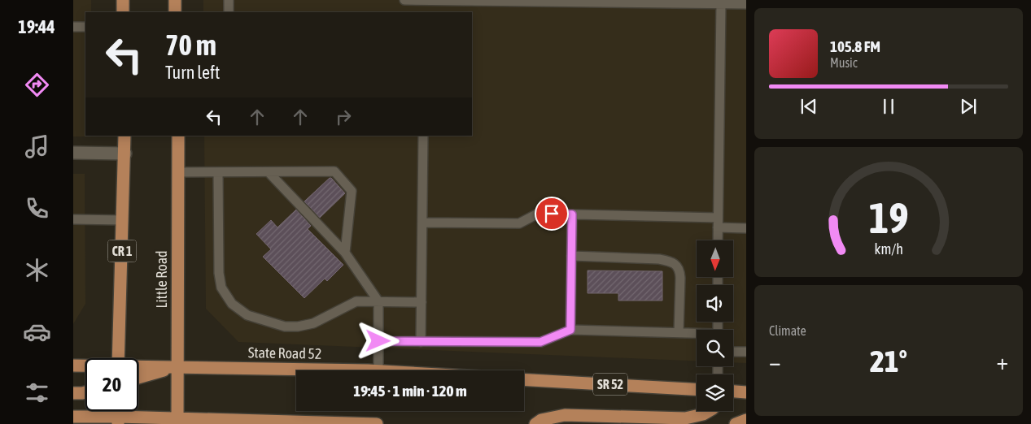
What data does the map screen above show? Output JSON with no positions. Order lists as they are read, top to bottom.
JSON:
{
  "streets": {
    "main road": [
      "CR 1",
      "Little Road",
      "State Road 52",
      "SR 52"
    ]
  },
  "crossings": [
    ["Little Road", "State Road 52"]
  ],
  "north": "bottom",
  "page": {
    "tabs": "19:44",
    "turn": ["70 m", "Turn left"],
    "song": ["105.8 FM", "Music"],
    "tile": "Climate",
    "heat": ["−", "21°", "+"],
    "limit": "20",
    "trip": "19:45 · 1 min · 120 m",
    "gauge": ["19", "km/h"]
  }
}
